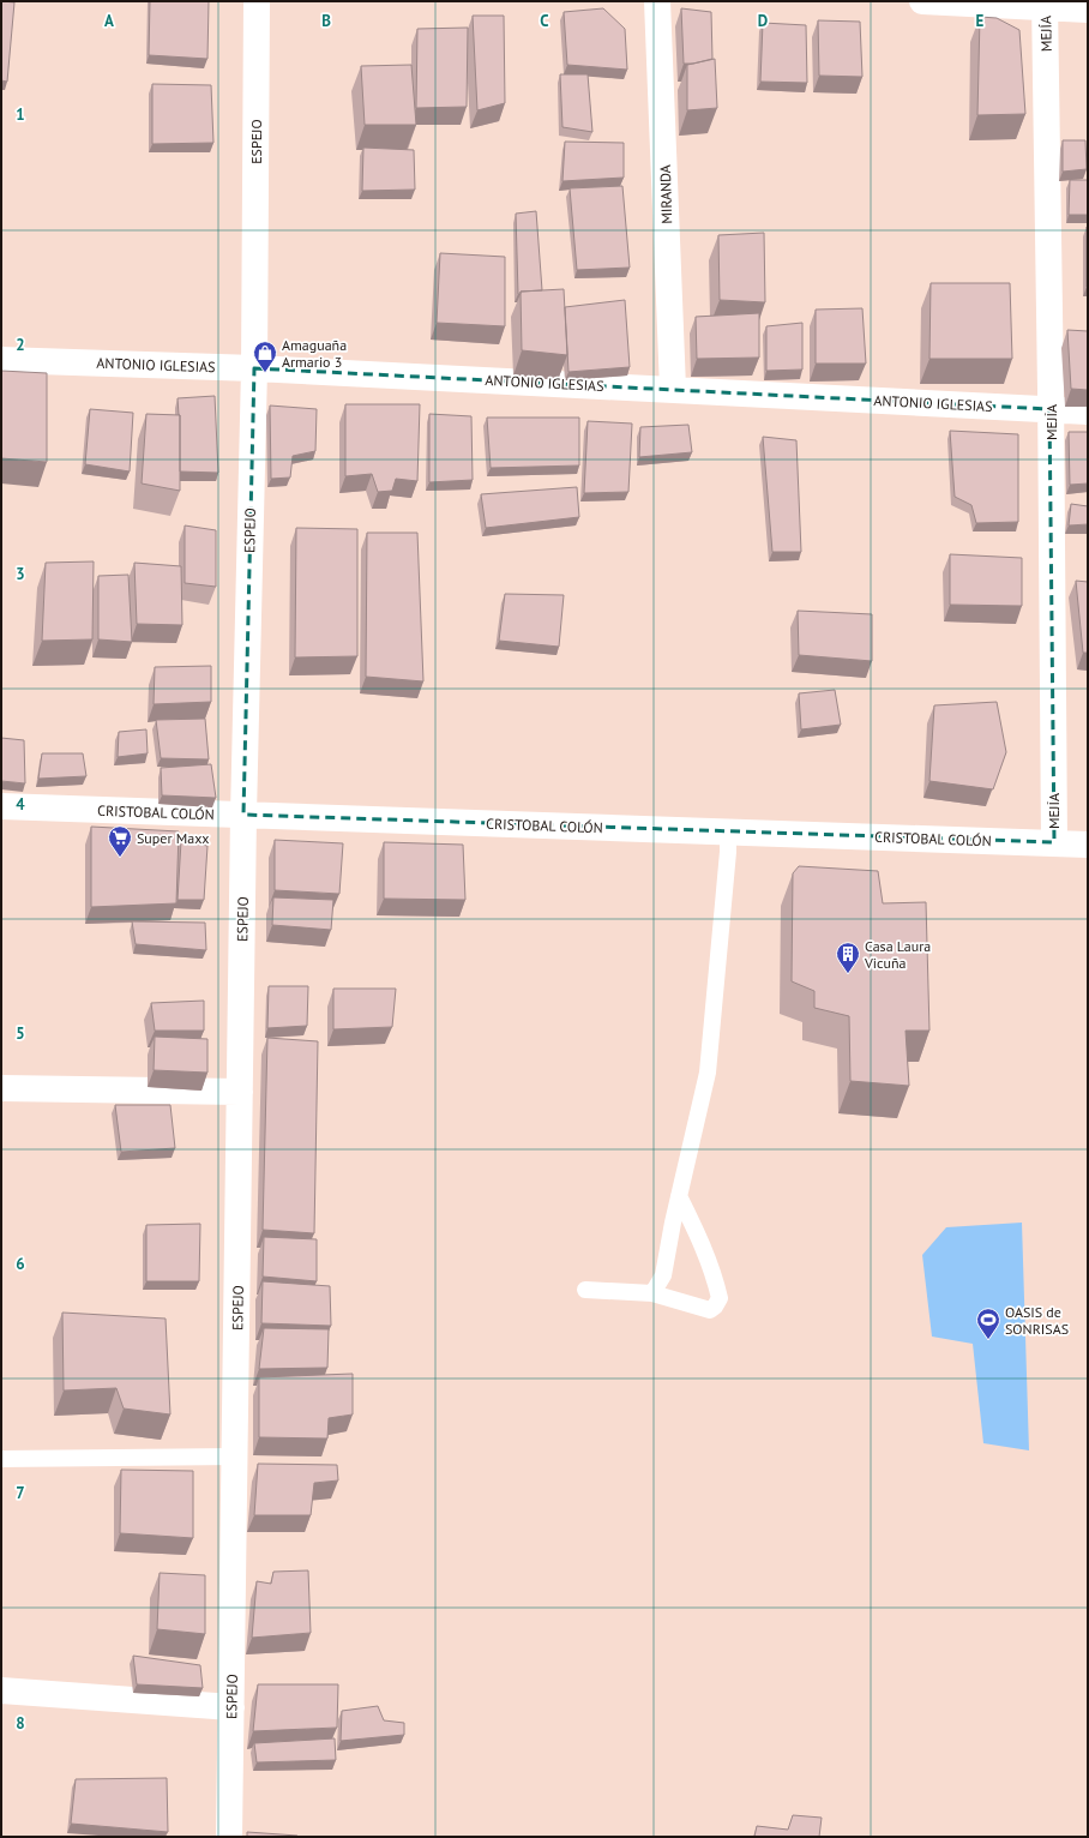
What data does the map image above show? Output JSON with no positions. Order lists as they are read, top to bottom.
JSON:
{
  "streets": {
    "street": [
      "MEJÍA",
      "ESPEJO",
      "MIRANDA",
      "ANTONIO IGLESIAS",
      "CRISTOBAL COLÓN"
    ]
  },
  "crossings": [
    ["MEJÍA", "ANTONIO IGLESIAS"],
    ["MEJÍA", "CRISTOBAL COLÓN"],
    ["ESPEJO", "ANTONIO IGLESIAS"],
    ["ESPEJO", "CRISTOBAL COLÓN"],
    ["MIRANDA", "ANTONIO IGLESIAS"]
  ],
  "places": {
    "shop": ["Amaguaña Armario 3"],
    "supermarket": ["Super Maxx"],
    "building": ["Casa Laura Vicuña"],
    "sports": ["OASIS de SONRISAS"]
  },
  "grid": {
    "columns": [
      "A",
      "B",
      "C",
      "D",
      "E"
    ],
    "rows": [
      "1",
      "2",
      "3",
      "4",
      "5",
      "6",
      "7",
      "8"
    ]
  }
}
